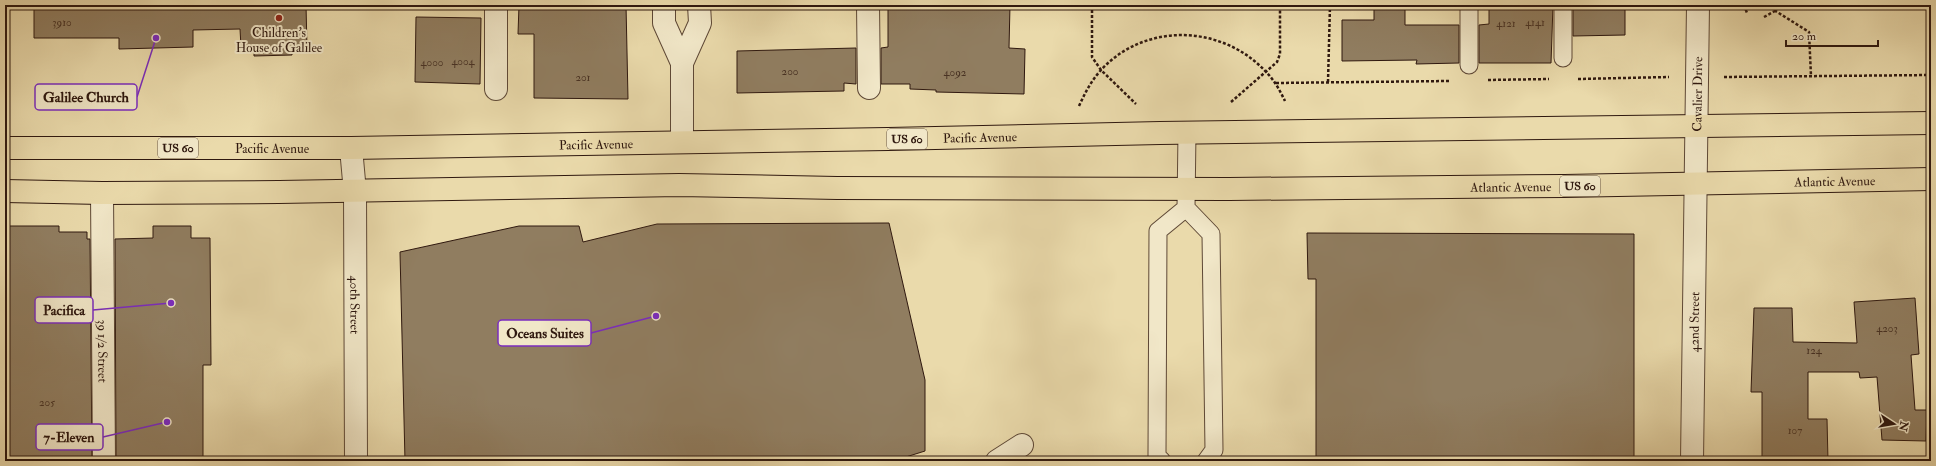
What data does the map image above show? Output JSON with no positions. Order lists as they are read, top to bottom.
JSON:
{
  "streets": {
    "highway": ["Pacific Avenue", "US 60", "Atlantic Avenue"],
    "street": [
      "Cavalier Drive",
      "40th Street",
      "42nd Street",
      "39 1/2 Street"
    ]
  },
  "crossings": [
    ["Cavalier Drive", "US 60"],
    ["Cavalier Drive", "Atlantic Avenue"],
    ["Cavalier Drive", "42nd Street"],
    ["Pacific Avenue", "US 60"],
    ["Pacific Avenue", "40th Street"],
    ["US 60", "Atlantic Avenue"],
    ["US 60", "40th Street"],
    ["US 60", "39 1/2 Street"],
    ["Atlantic Avenue", "42nd Street"]
  ],
  "places": [
    "Children's House of Galilee",
    "Galilee Church",
    "Pacifica",
    "Oceans Suites",
    "7-Eleven"
  ],
  "house_numbers": [
    "3910",
    "4141",
    "4121",
    "4004",
    "4000",
    "200",
    "4092",
    "201",
    "4203",
    "124",
    "205",
    "107"
  ],
  "scale_bar": "20 m",
  "north": "right"
}
